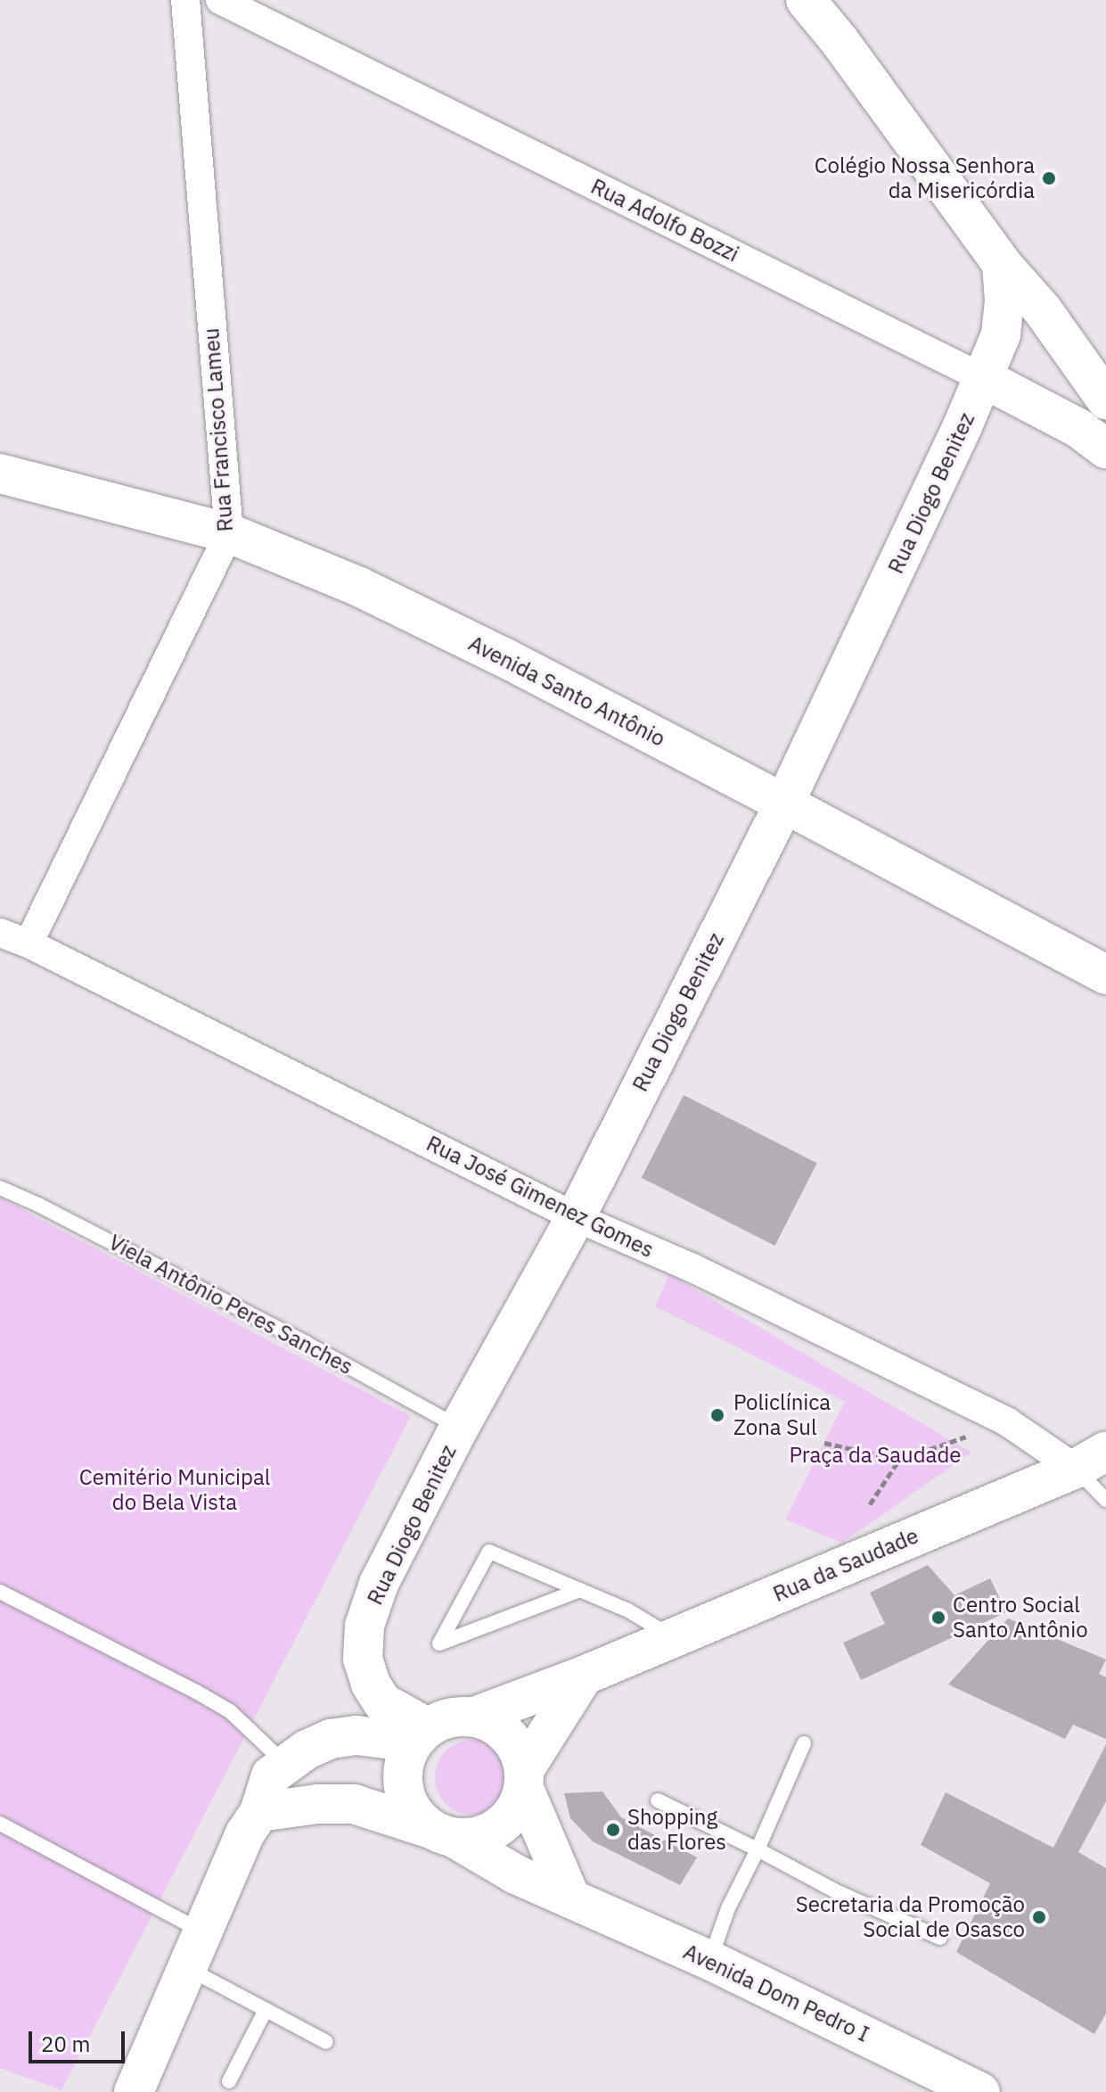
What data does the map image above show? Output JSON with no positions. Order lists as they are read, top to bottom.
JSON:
{
  "streets": {
    "street": [
      "Rua Adolfo Bozzi",
      "Rua Francisco Lameu",
      "Rua Diogo Benitez",
      "Avenida Santo Antônio",
      "Rua José Gimenez Gomes",
      "Rua da Saudade",
      "Avenida Dom Pedro I"
    ],
    "lane": ["Viela Antônio Peres Sanches"]
  },
  "crossings": [
    ["Rua Adolfo Bozzi", "Rua Diogo Benitez"],
    ["Rua Francisco Lameu", "Avenida Santo Antônio"],
    ["Rua Francisco Lameu", "Rua José Gimenez Gomes"],
    ["Rua Diogo Benitez", "Avenida Santo Antônio"],
    ["Rua Diogo Benitez", "Rua José Gimenez Gomes"],
    ["Rua Diogo Benitez", "Viela Antônio Peres Sanches"],
    ["Rua Diogo Benitez", "Rua da Saudade"],
    ["Rua Diogo Benitez", "Avenida Dom Pedro I"],
    ["Rua José Gimenez Gomes", "Rua da Saudade"],
    ["Rua da Saudade", "Avenida Dom Pedro I"]
  ],
  "parks": ["Praça da Saudade", "Cemitério Municipal do Bela Vista"],
  "places": [
    "Colégio Nossa Senhora da Misericórdia",
    "Policlínica Zona Sul",
    "Centro Social Santo Antônio",
    "Shopping das Flores",
    "Secretaria da Promoção Social de Osasco"
  ],
  "scale_bar": "20 m"
}
